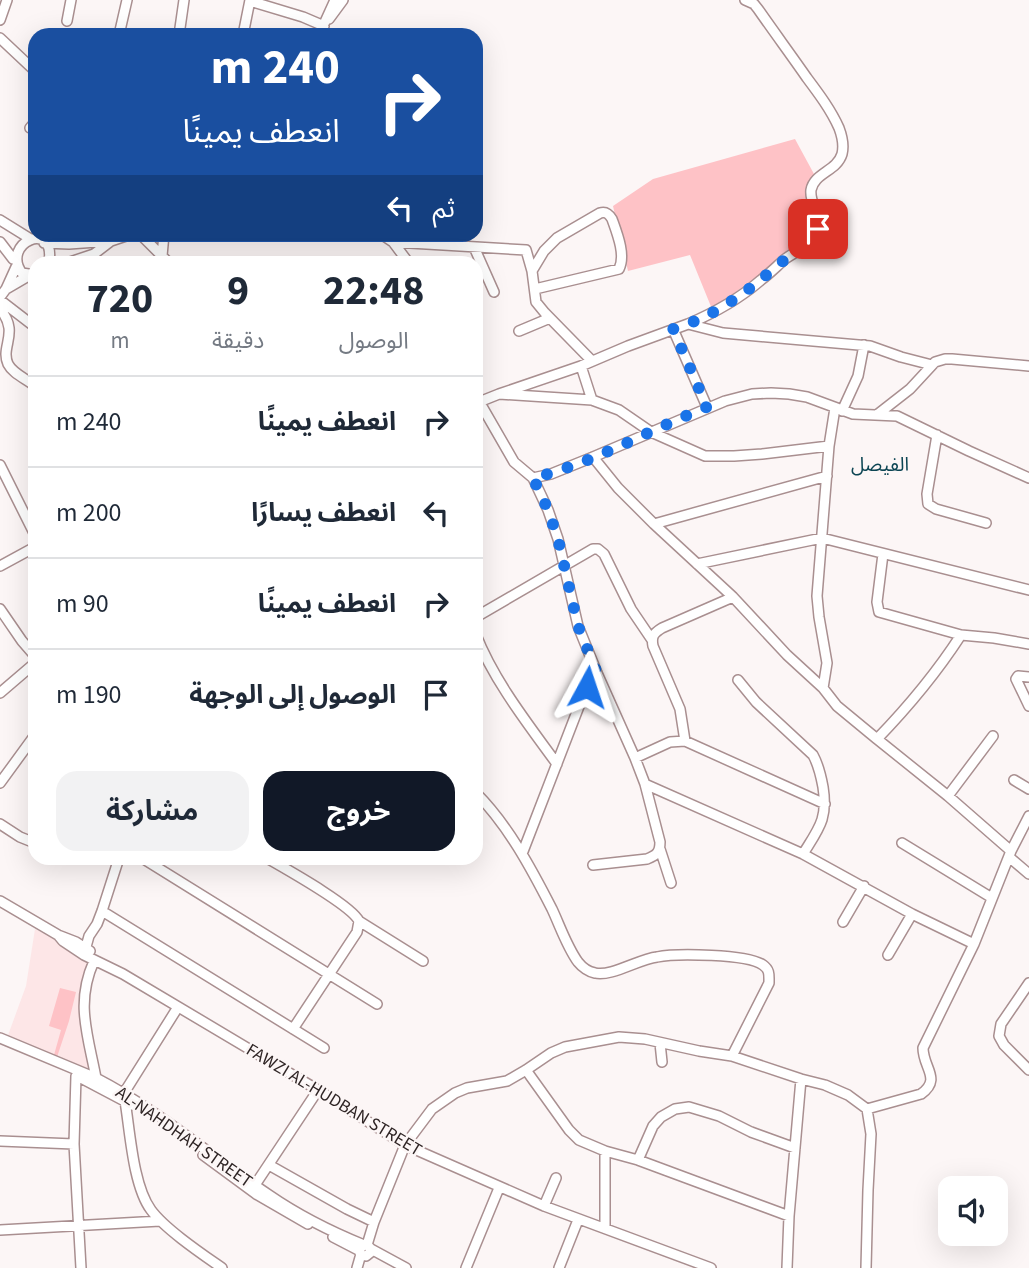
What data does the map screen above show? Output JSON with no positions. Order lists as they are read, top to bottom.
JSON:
{
  "streets": {
    "street": ["FAWZI AL-HUDBAN STREET", "AL-NAHDHAH STREET"]
  },
  "districts": ["الفيصل"],
  "page": {
    "turn": ["240 m", "انعطف يمينًا"],
    "then": "ثم",
    "eta": [
      "22:48",
      "الوصول",
      "9",
      "دقيقة",
      "720",
      "m"
    ],
    "list": [
      {
        "name": "انعطف يمينًا",
        "value": "240 m"
      },
      {
        "name": "انعطف يسارًا",
        "value": "200 m"
      },
      {
        "name": "انعطف يمينًا",
        "value": "90 m"
      },
      {
        "name": "الوصول إلى الوجهة",
        "value": "190 m"
      }
    ],
    "buttons": ["خروج", "مشاركة"]
  }
}
